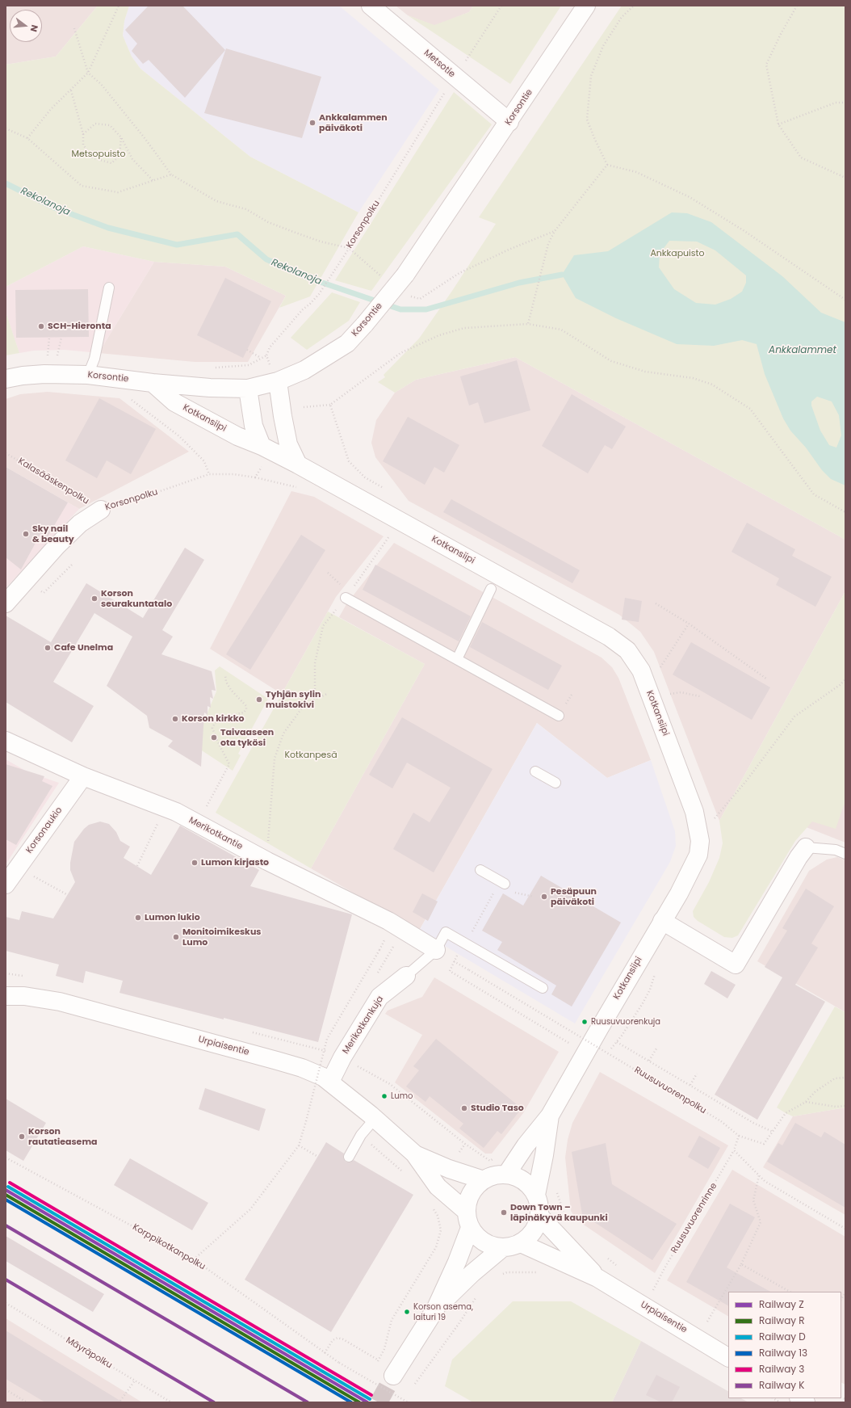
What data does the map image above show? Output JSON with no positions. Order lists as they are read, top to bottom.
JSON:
{
  "streets": {
    "main road": [
      "Metsotie",
      "Korsontie",
      "Korsonpolku",
      "Kotkansiipi",
      "Korsonaukio",
      "Merikotkantie",
      "Merikotkankuja",
      "Urpiaisentie"
    ],
    "path": [
      "Kalasääskenpolku",
      "Ruusuvuorenpolku",
      "Ruusuvuorenrinne",
      "Korppikotkanpolku",
      "Mäyräpolku"
    ]
  },
  "crossings": [
    ["Metsotie", "Korsontie"],
    ["Metsotie", "Korsonpolku"],
    ["Korsontie", "Kotkansiipi"],
    ["Korsonpolku", "Kalasääskenpolku"],
    ["Kotkansiipi", "Urpiaisentie"],
    ["Korsonaukio", "Merikotkantie"],
    ["Merikotkankuja", "Urpiaisentie"]
  ],
  "water": ["Rekolanoja", "Ankkalammet"],
  "parks": ["Metsopuisto", "Ankkapuisto", "Kotkanpesä"],
  "places": [
    "Ankkalammen päiväkoti",
    "SCH-Hieronta",
    "Sky nail & beauty",
    "Korson seurakuntatalo",
    "Cafe Unelma",
    "Tyhjän sylin muistokivi",
    "Korson kirkko",
    "Taivaaseen ota tykösi",
    "Lumon kirjasto",
    "Pesäpuun päiväkoti",
    "Lumon lukio",
    "Monitoimikeskus Lumo",
    "Ruusuvuorenkuja",
    "Lumo",
    "Studio Taso",
    "Korson rautatieasema",
    "Down Town – läpinäkyvä kaupunki",
    "Korson asema, laituri 19"
  ],
  "lines": [
    "rail line 3",
    "rail line D",
    "rail line Z",
    "rail line R",
    "rail line 13",
    "rail line K"
  ],
  "legend": [
    "Railway Z",
    "Railway R",
    "Railway D",
    "Railway 13",
    "Railway 3",
    "Railway K"
  ],
  "north": "right"
}
